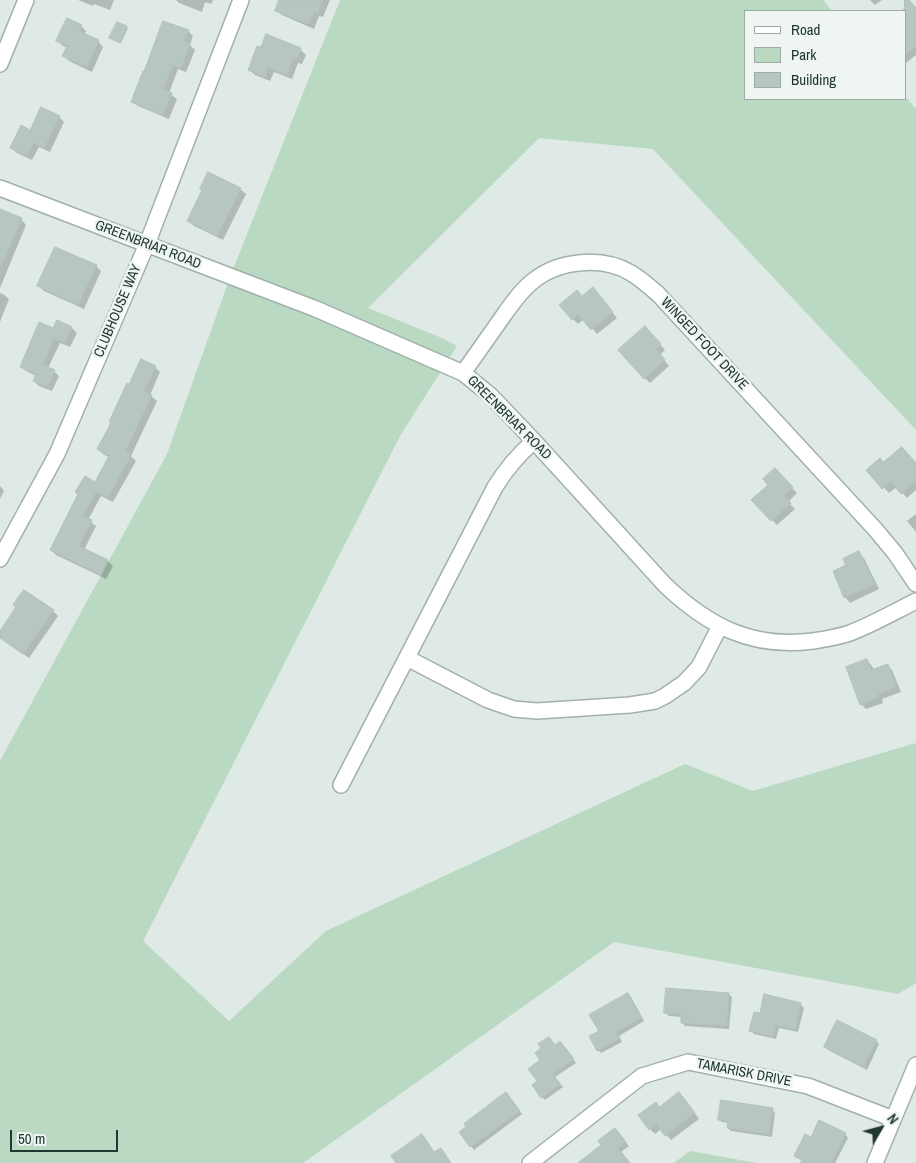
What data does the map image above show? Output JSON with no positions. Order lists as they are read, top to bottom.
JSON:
{
  "streets": {
    "street": [
      "GREENBRIAR ROAD",
      "CLUBHOUSE WAY",
      "WINGED FOOT DRIVE",
      "TAMARISK DRIVE"
    ]
  },
  "crossings": [
    ["GREENBRIAR ROAD", "CLUBHOUSE WAY"],
    ["GREENBRIAR ROAD", "WINGED FOOT DRIVE"]
  ],
  "legend": ["Road", "Park", "Building"],
  "scale_bar": "50 m",
  "north": "top right"
}
